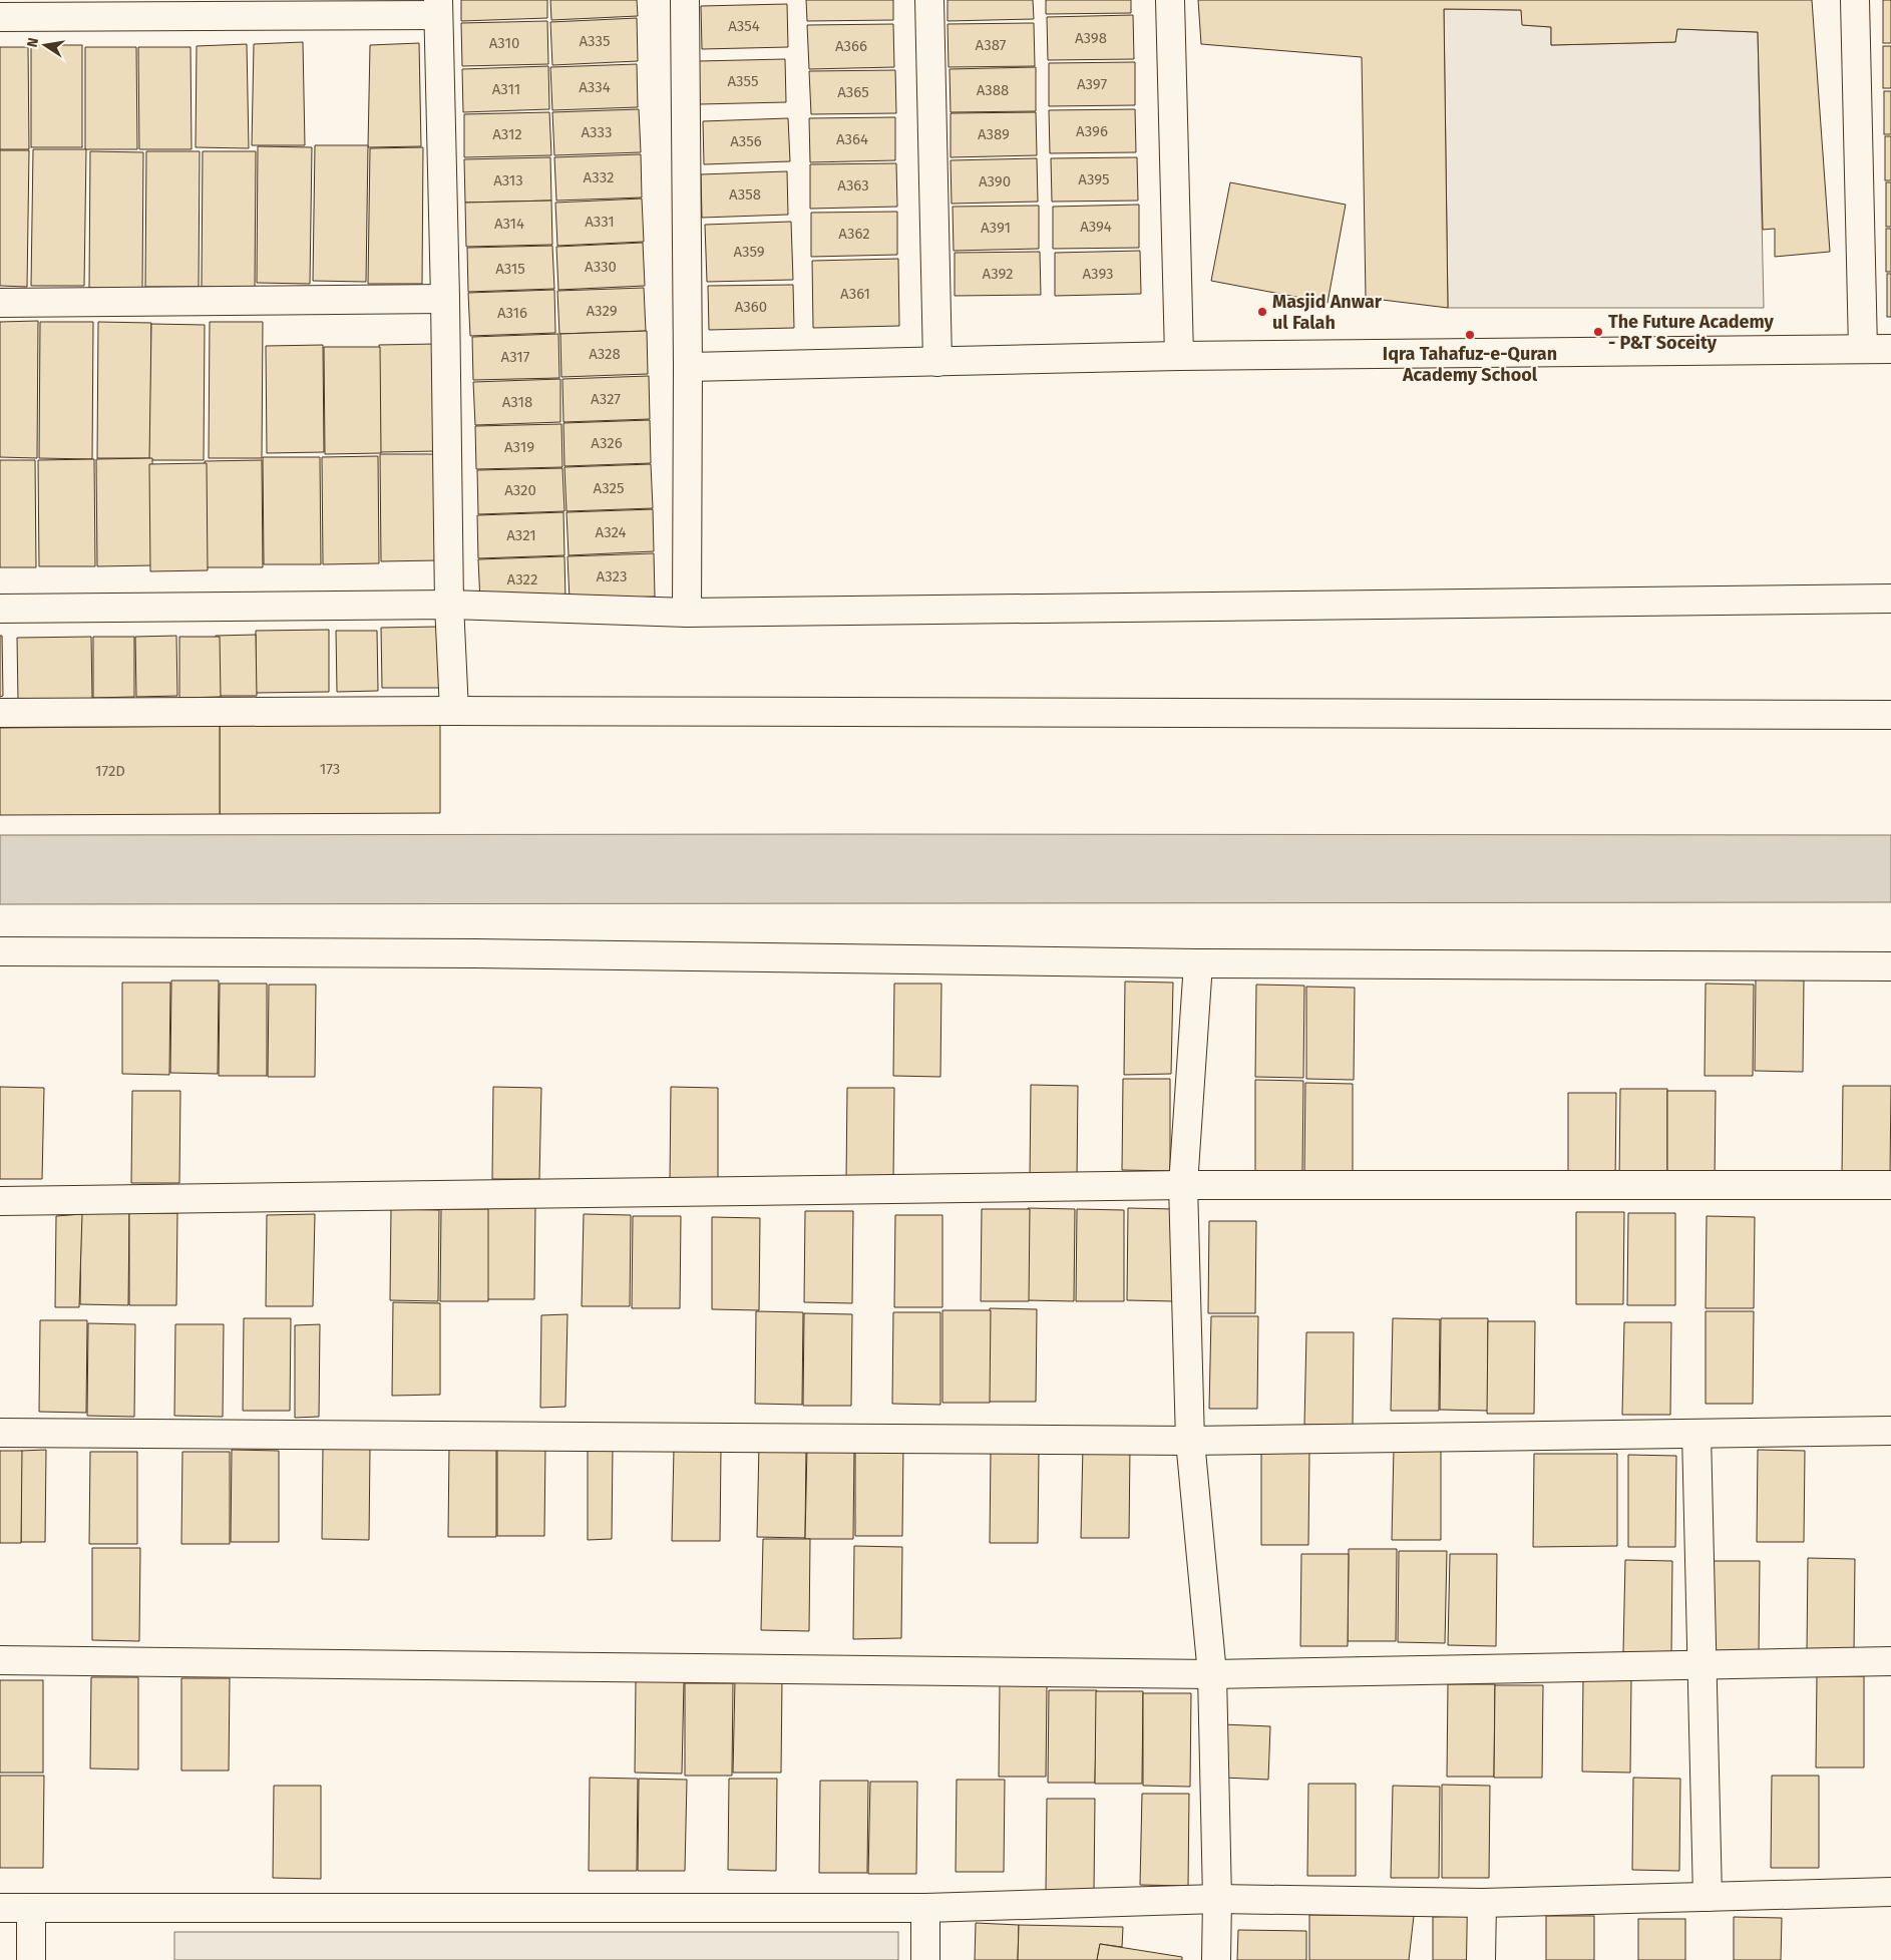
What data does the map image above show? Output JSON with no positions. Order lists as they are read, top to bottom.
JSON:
{
  "places": ["Masjid Anwar ul Falah", "The Future Academy - P&T Soceity", "Iqra Tahafuz-e-Quran Academy School"],
  "house_numbers": [
    "A354",
    "A398",
    "A335",
    "A310",
    "A387",
    "A366",
    "A355",
    "A397",
    "A334",
    "A311",
    "A388",
    "A365",
    "A396",
    "A333",
    "A312",
    "A389",
    "A364",
    "A356",
    "A332",
    "A395",
    "A313",
    "A390",
    "A363",
    "A358",
    "A331",
    "A314",
    "A394",
    "A391",
    "A362",
    "A359",
    "A330",
    "A315",
    "A392",
    "A393",
    "A361",
    "A360",
    "A329",
    "A316",
    "A328",
    "A317",
    "A327",
    "A318",
    "A326",
    "A319",
    "A325",
    "A320",
    "A324",
    "A321",
    "A323",
    "A322",
    "173",
    "172D"
  ],
  "north": "left"
}
